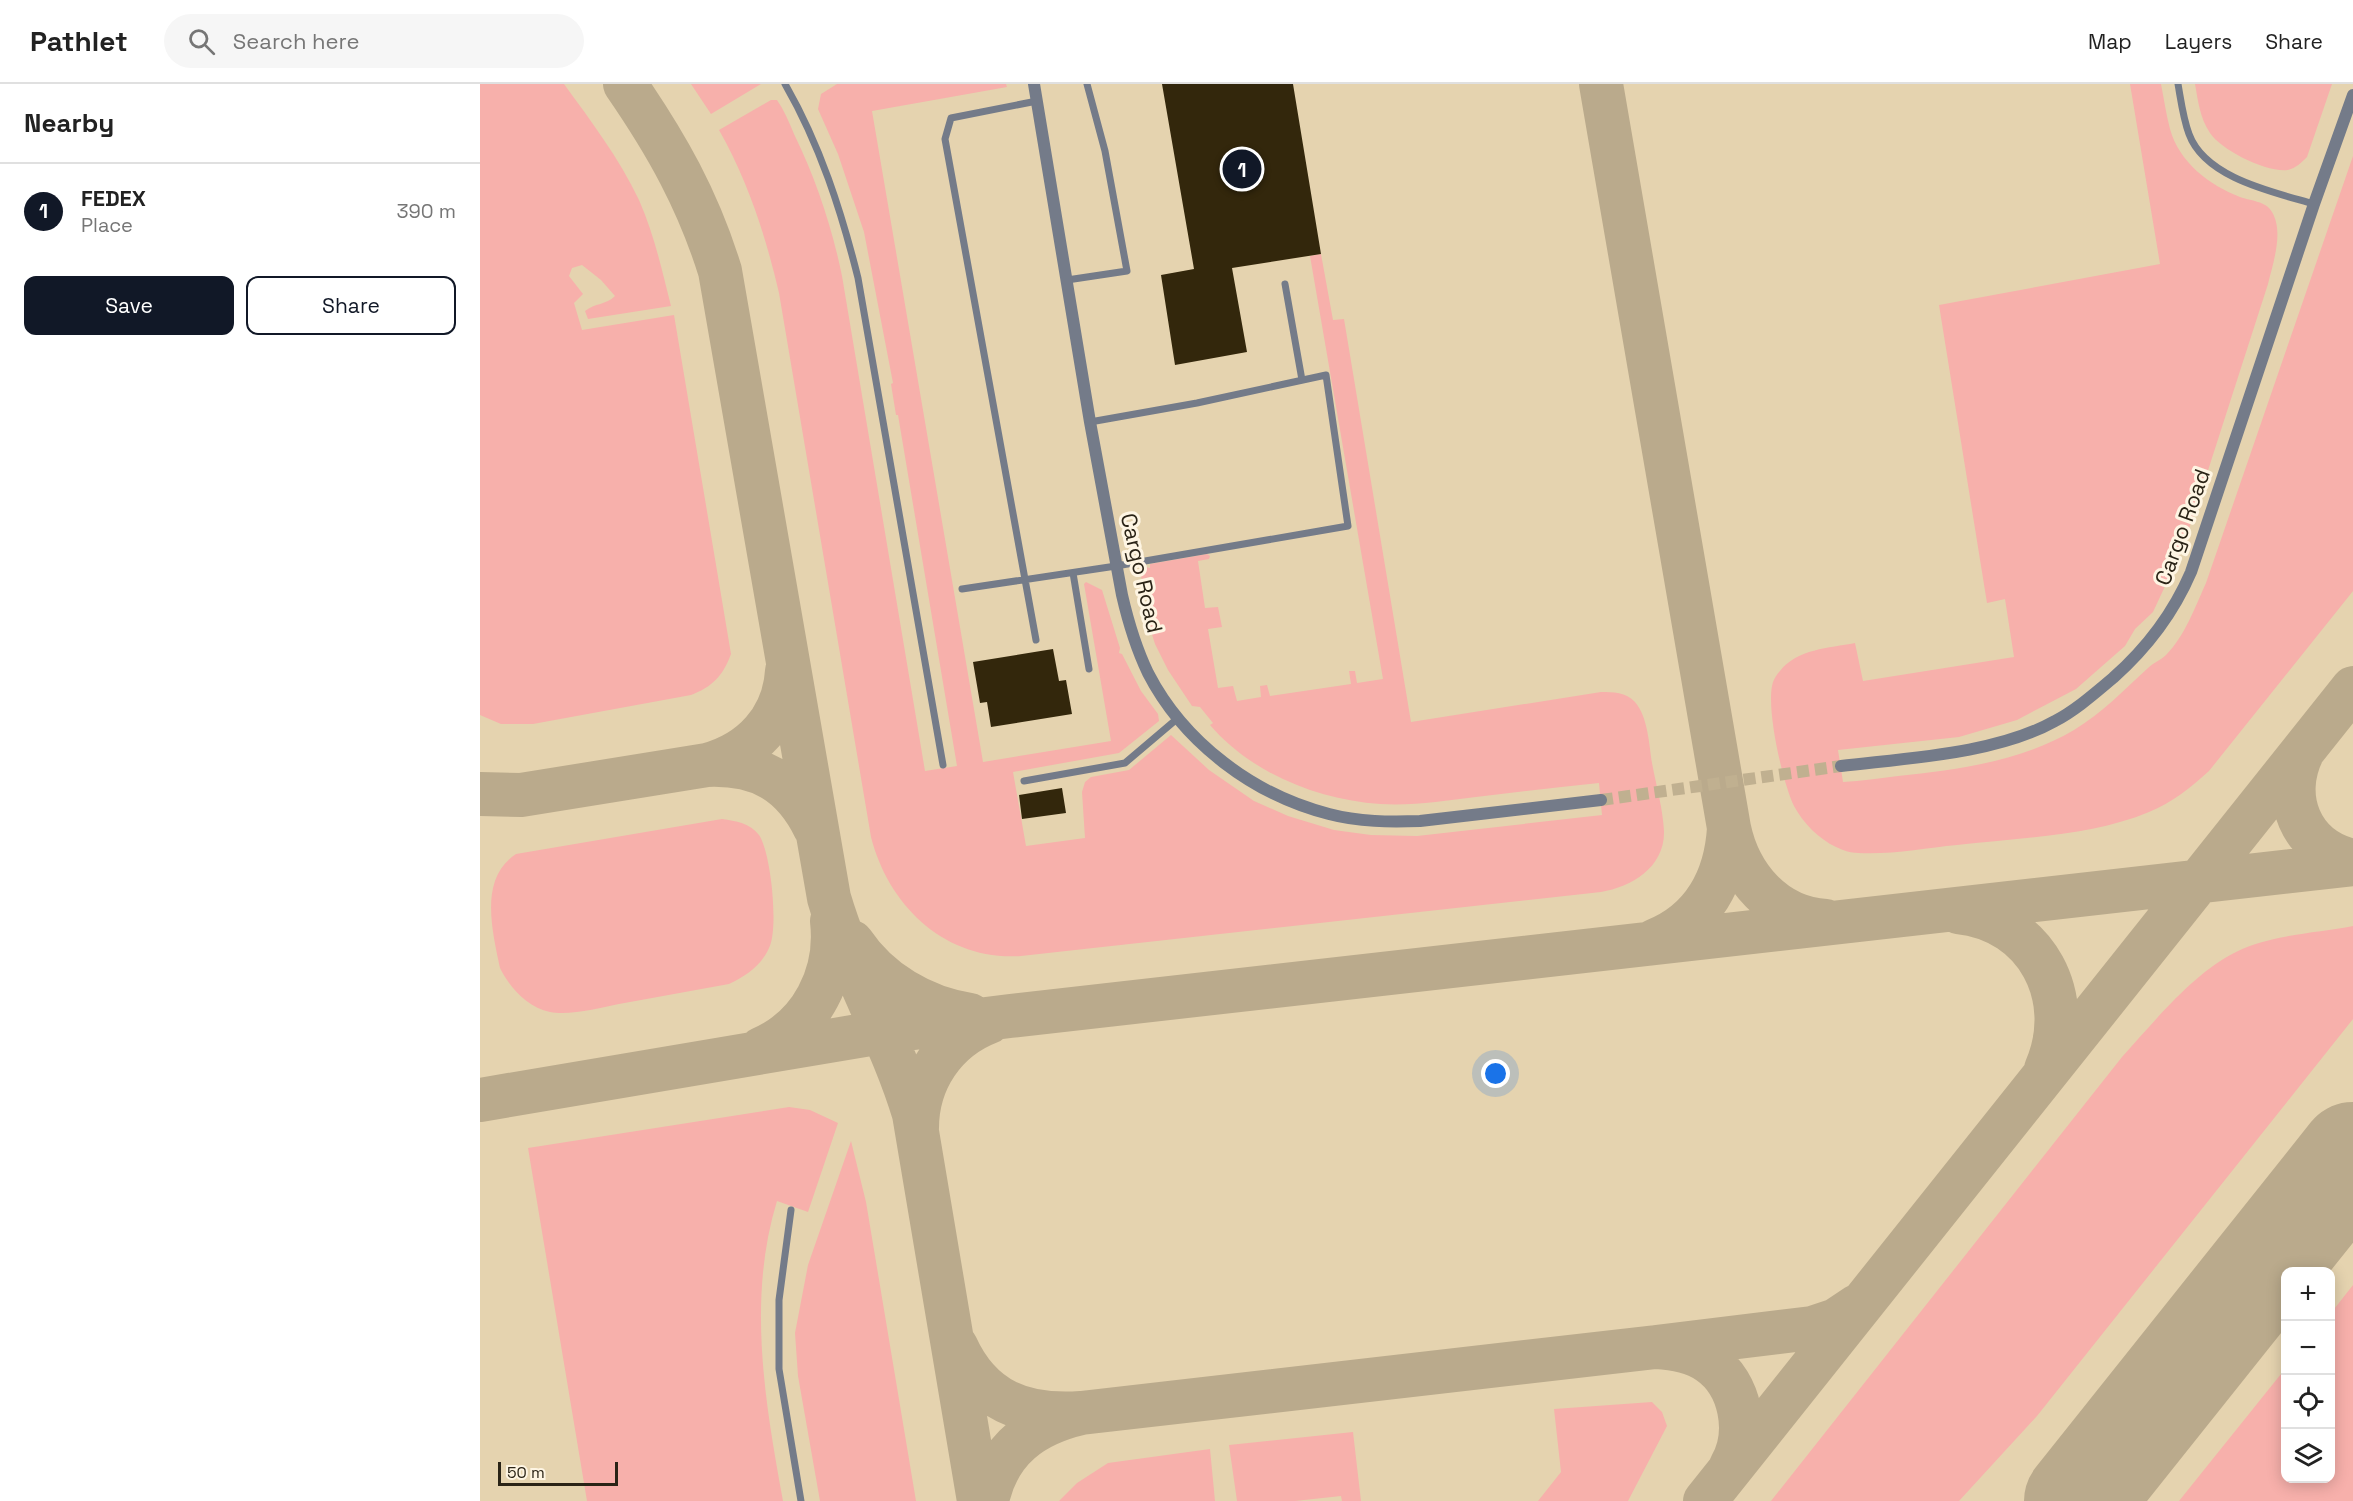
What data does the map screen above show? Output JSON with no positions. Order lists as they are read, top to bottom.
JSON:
{
  "streets": {
    "street": ["Cargo Road"]
  },
  "scale_bar": "50 m",
  "page": {
    "header": "Pathlet",
    "search": "Search here",
    "nav": ["Map", "Layers", "Share"],
    "heading": "Nearby",
    "pins": "1",
    "list": [
      {
        "mark": "1",
        "name": "FEDEX",
        "note": "Place",
        "value": "390 m"
      }
    ],
    "buttons": ["Save", "Share"],
    "map_buttons": ["+", "−"],
    "scale": "50 m"
  }
}
